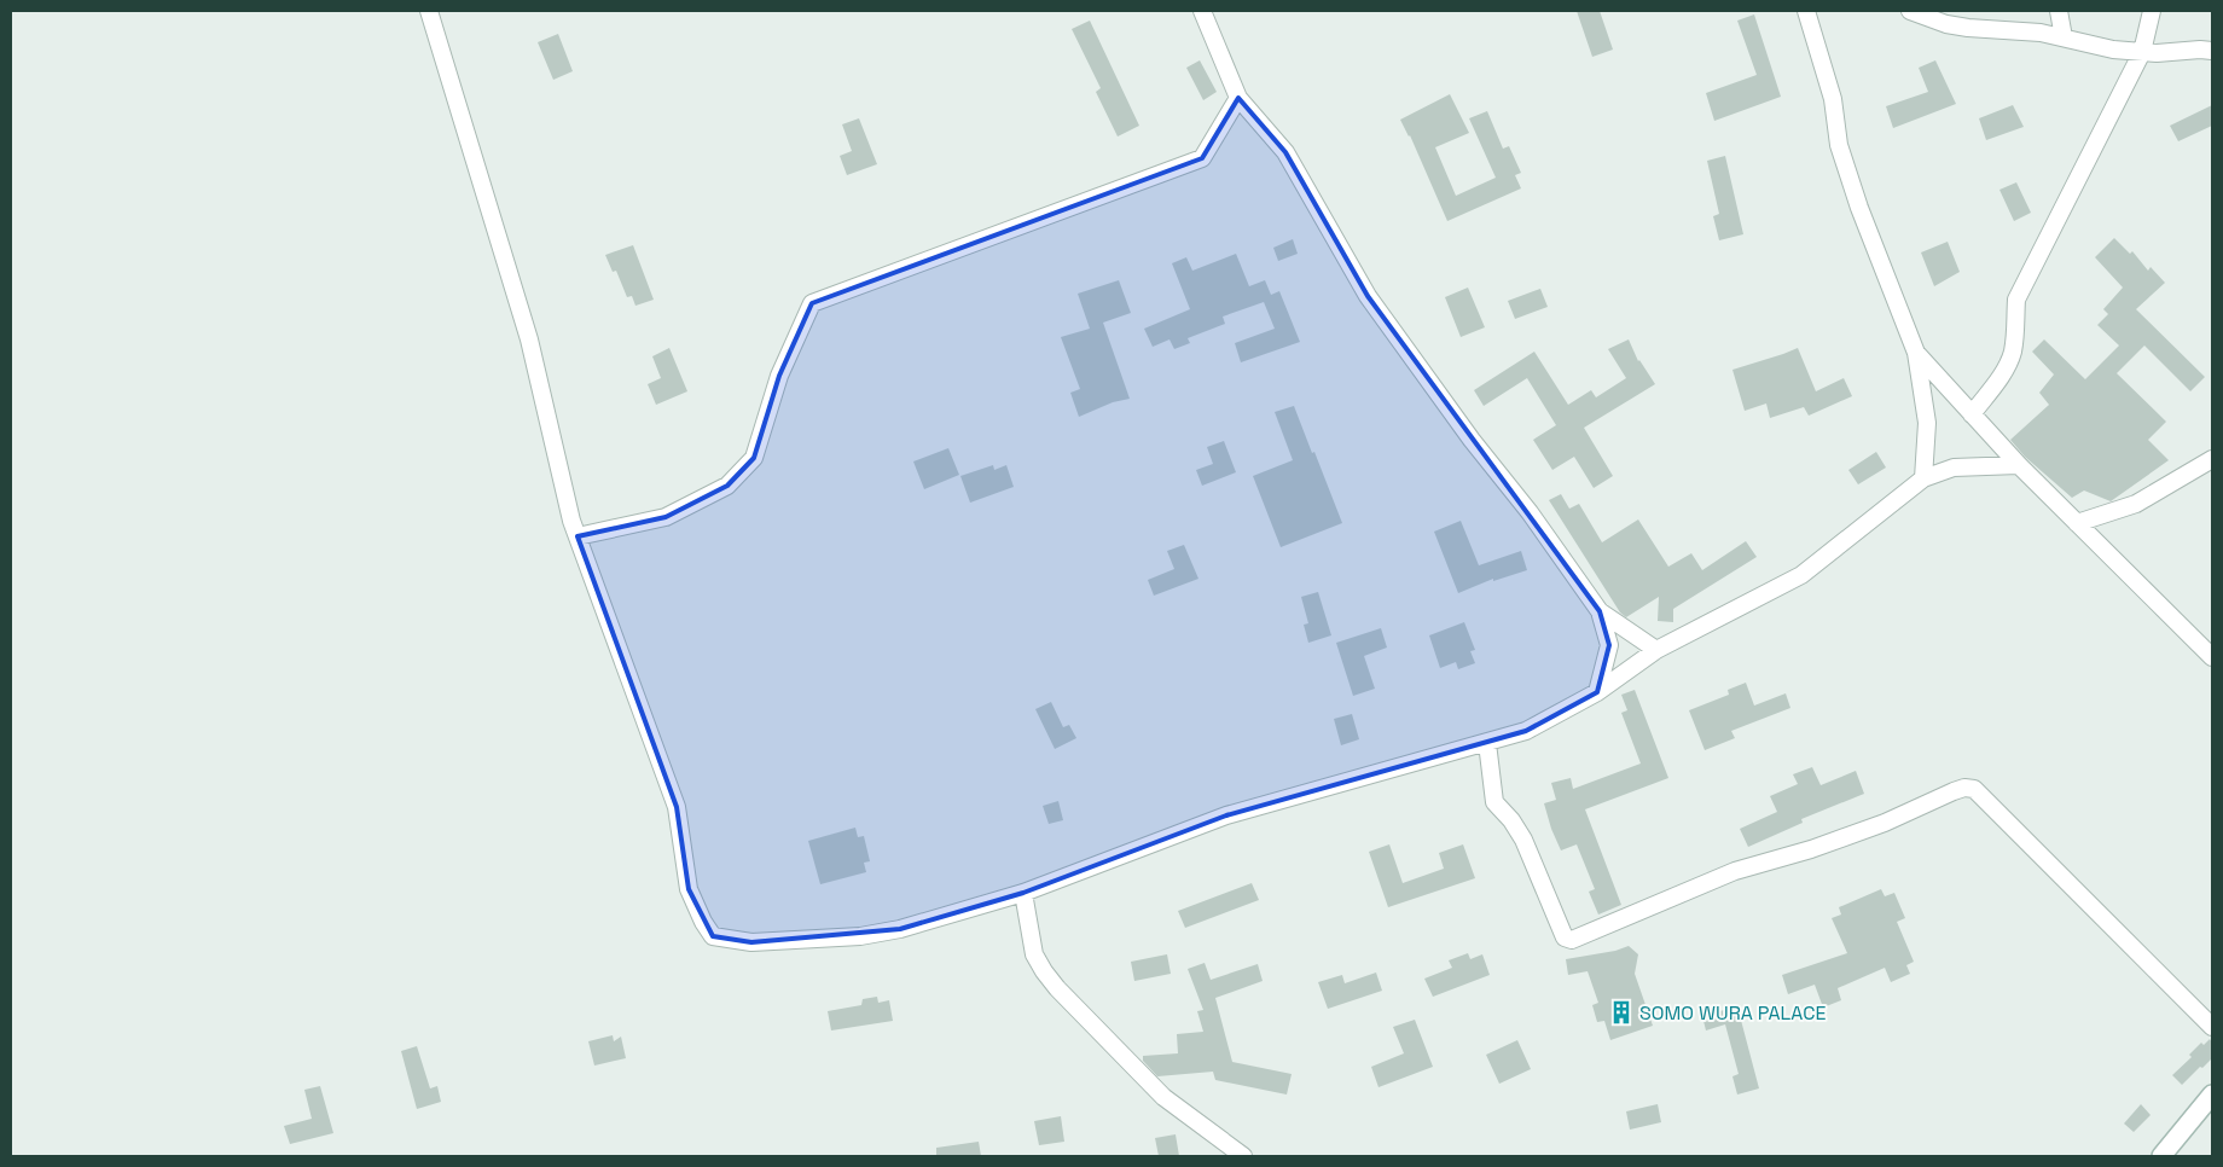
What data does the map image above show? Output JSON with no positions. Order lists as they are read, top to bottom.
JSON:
{
  "places": {
    "building": ["SOMO WURA PALACE"]
  }
}
